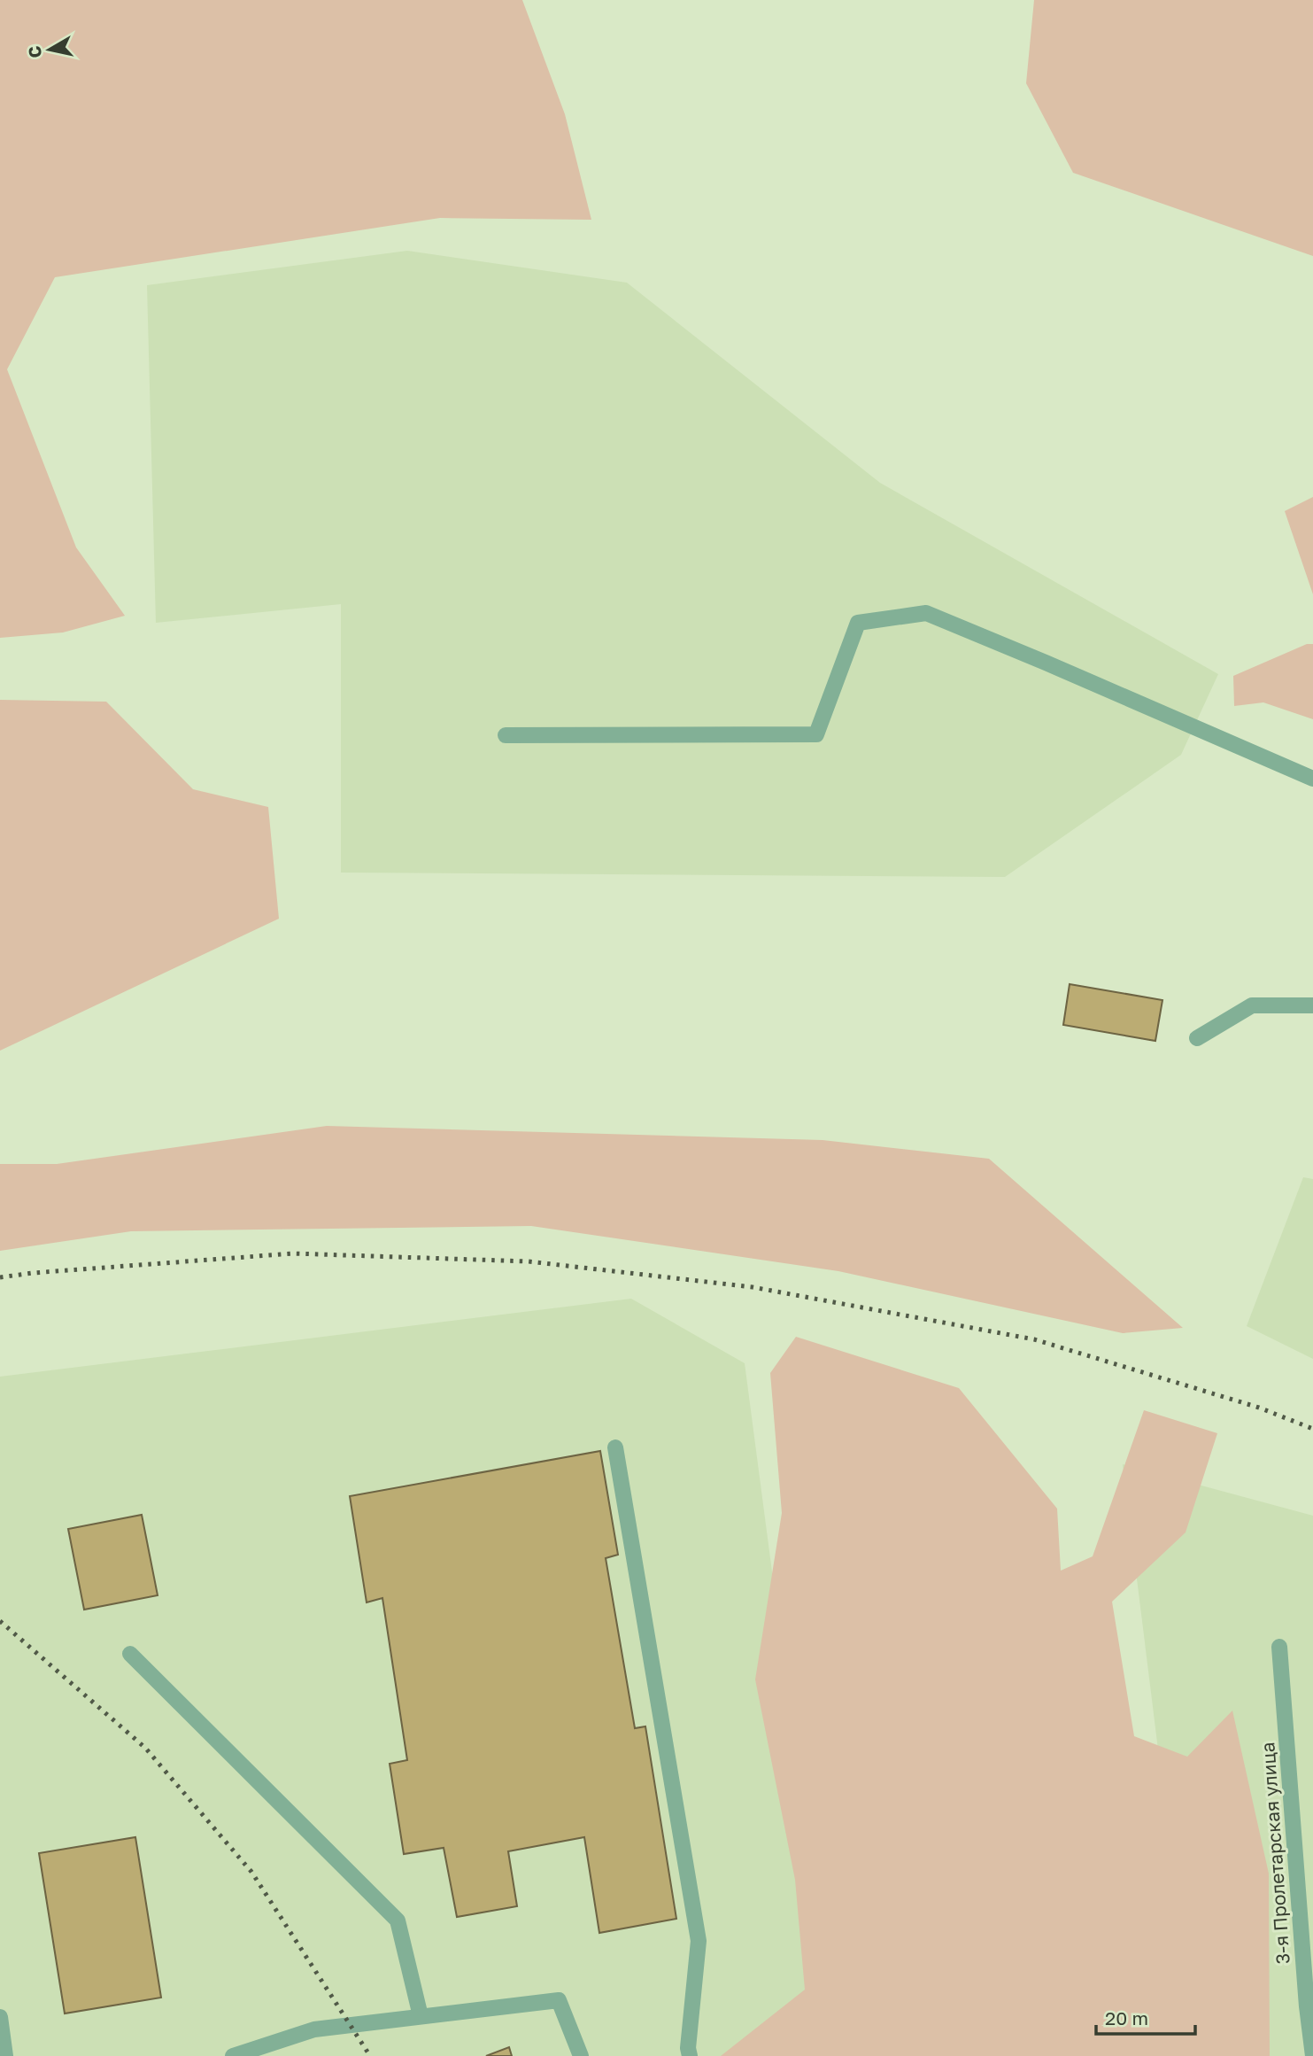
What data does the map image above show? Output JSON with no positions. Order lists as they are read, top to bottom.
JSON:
{
  "streets": {
    "street": ["3-я Пролетарская улица"]
  },
  "scale_bar": "20 m",
  "north": "left"
}
